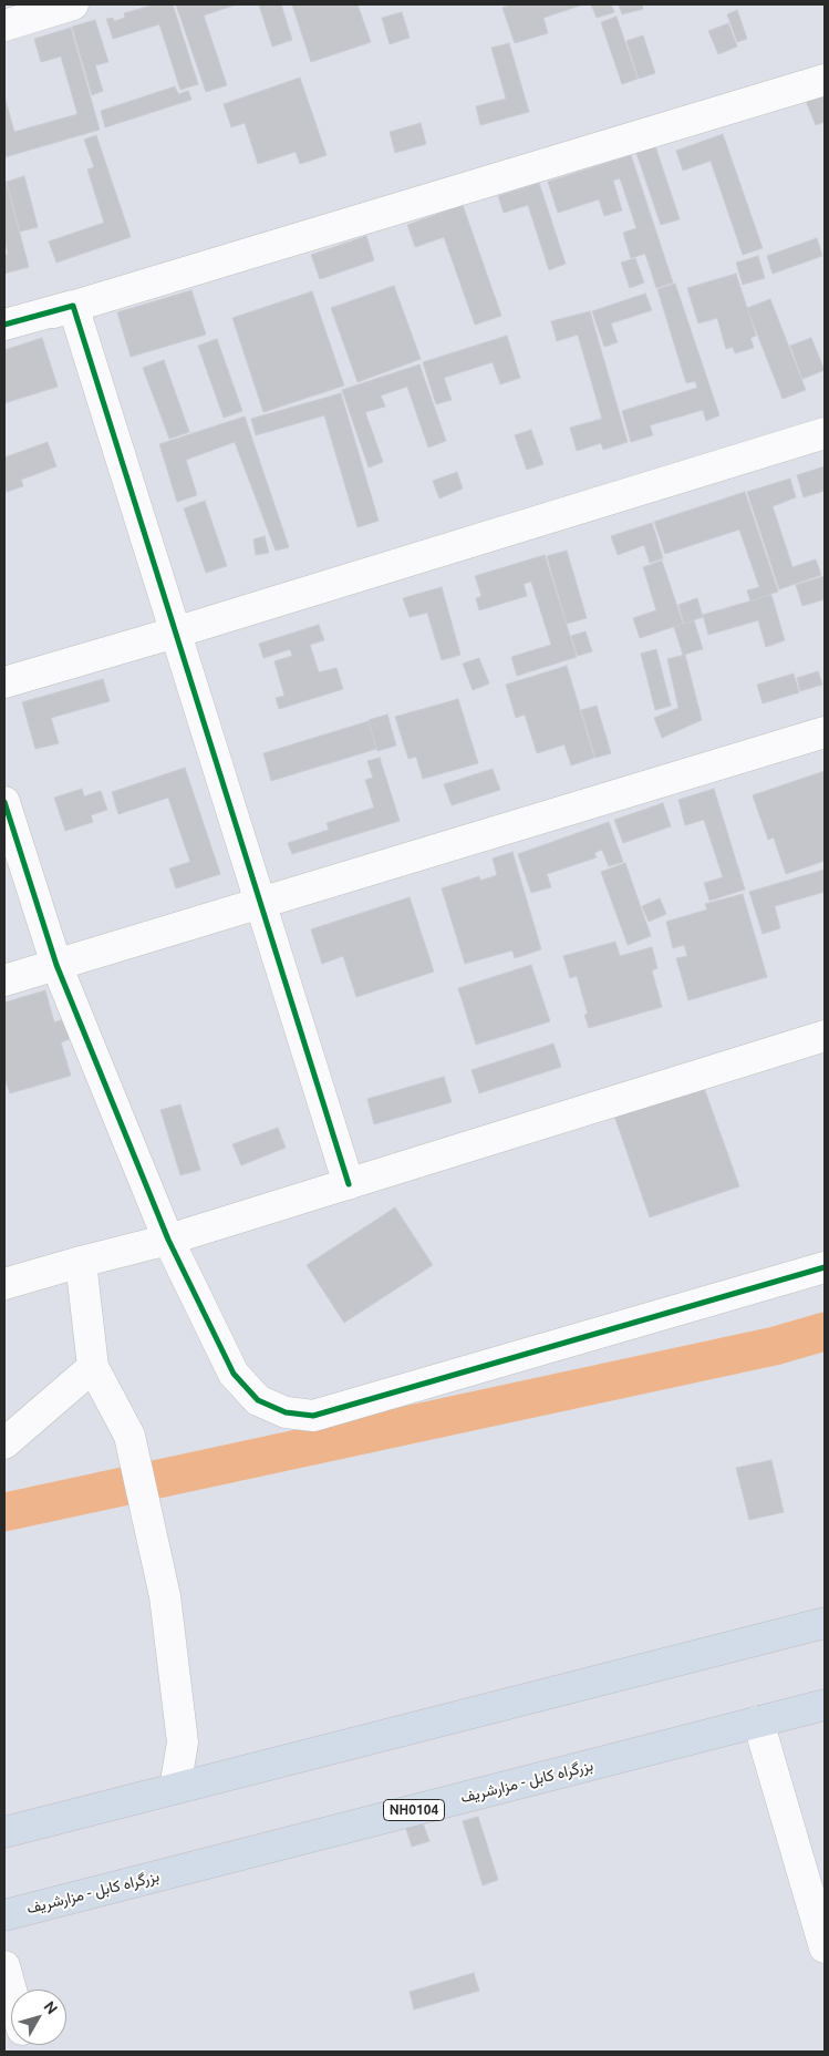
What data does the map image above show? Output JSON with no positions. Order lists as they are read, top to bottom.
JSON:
{
  "streets": {
    "highway": ["بزرگراه کابل - مزارشریف", "NH0104"]
  },
  "north": "top right"
}
